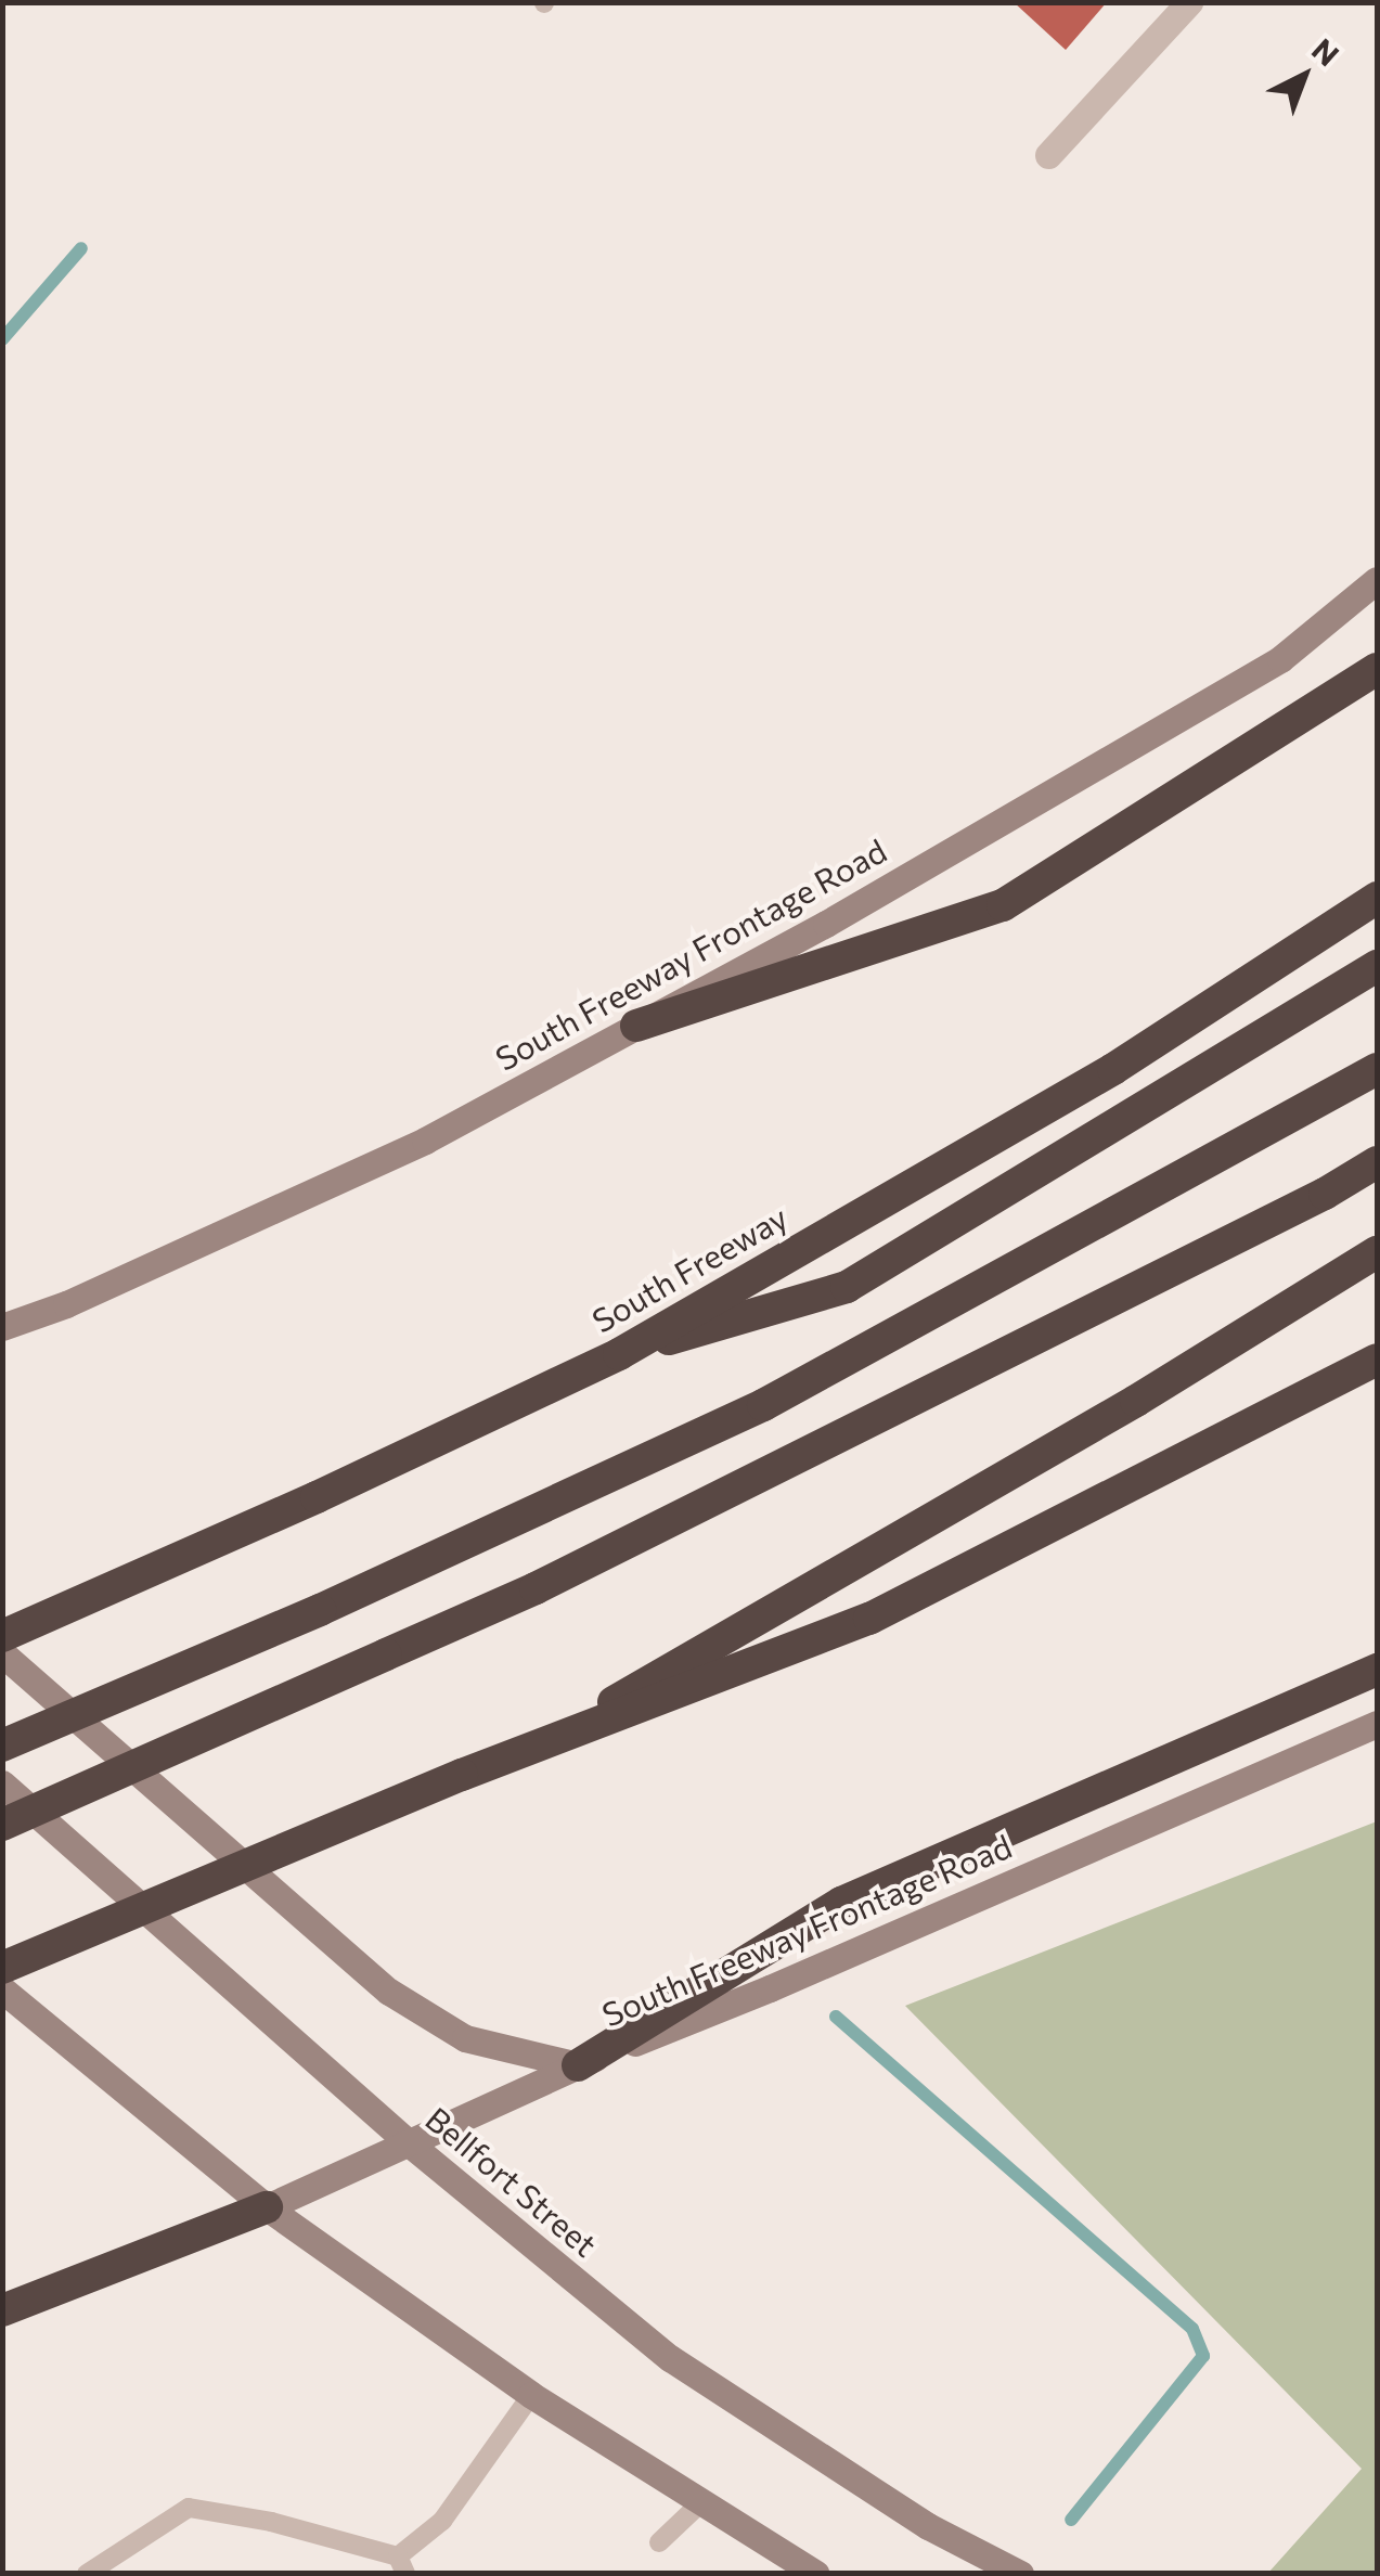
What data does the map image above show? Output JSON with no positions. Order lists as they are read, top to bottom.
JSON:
{
  "streets": {
    "highway": ["South Freeway"],
    "main road": ["South Freeway Frontage Road", "Bellfort Street"]
  },
  "crossings": [
    ["South Freeway Frontage Road", "Bellfort Street"]
  ],
  "north": "top right"
}
